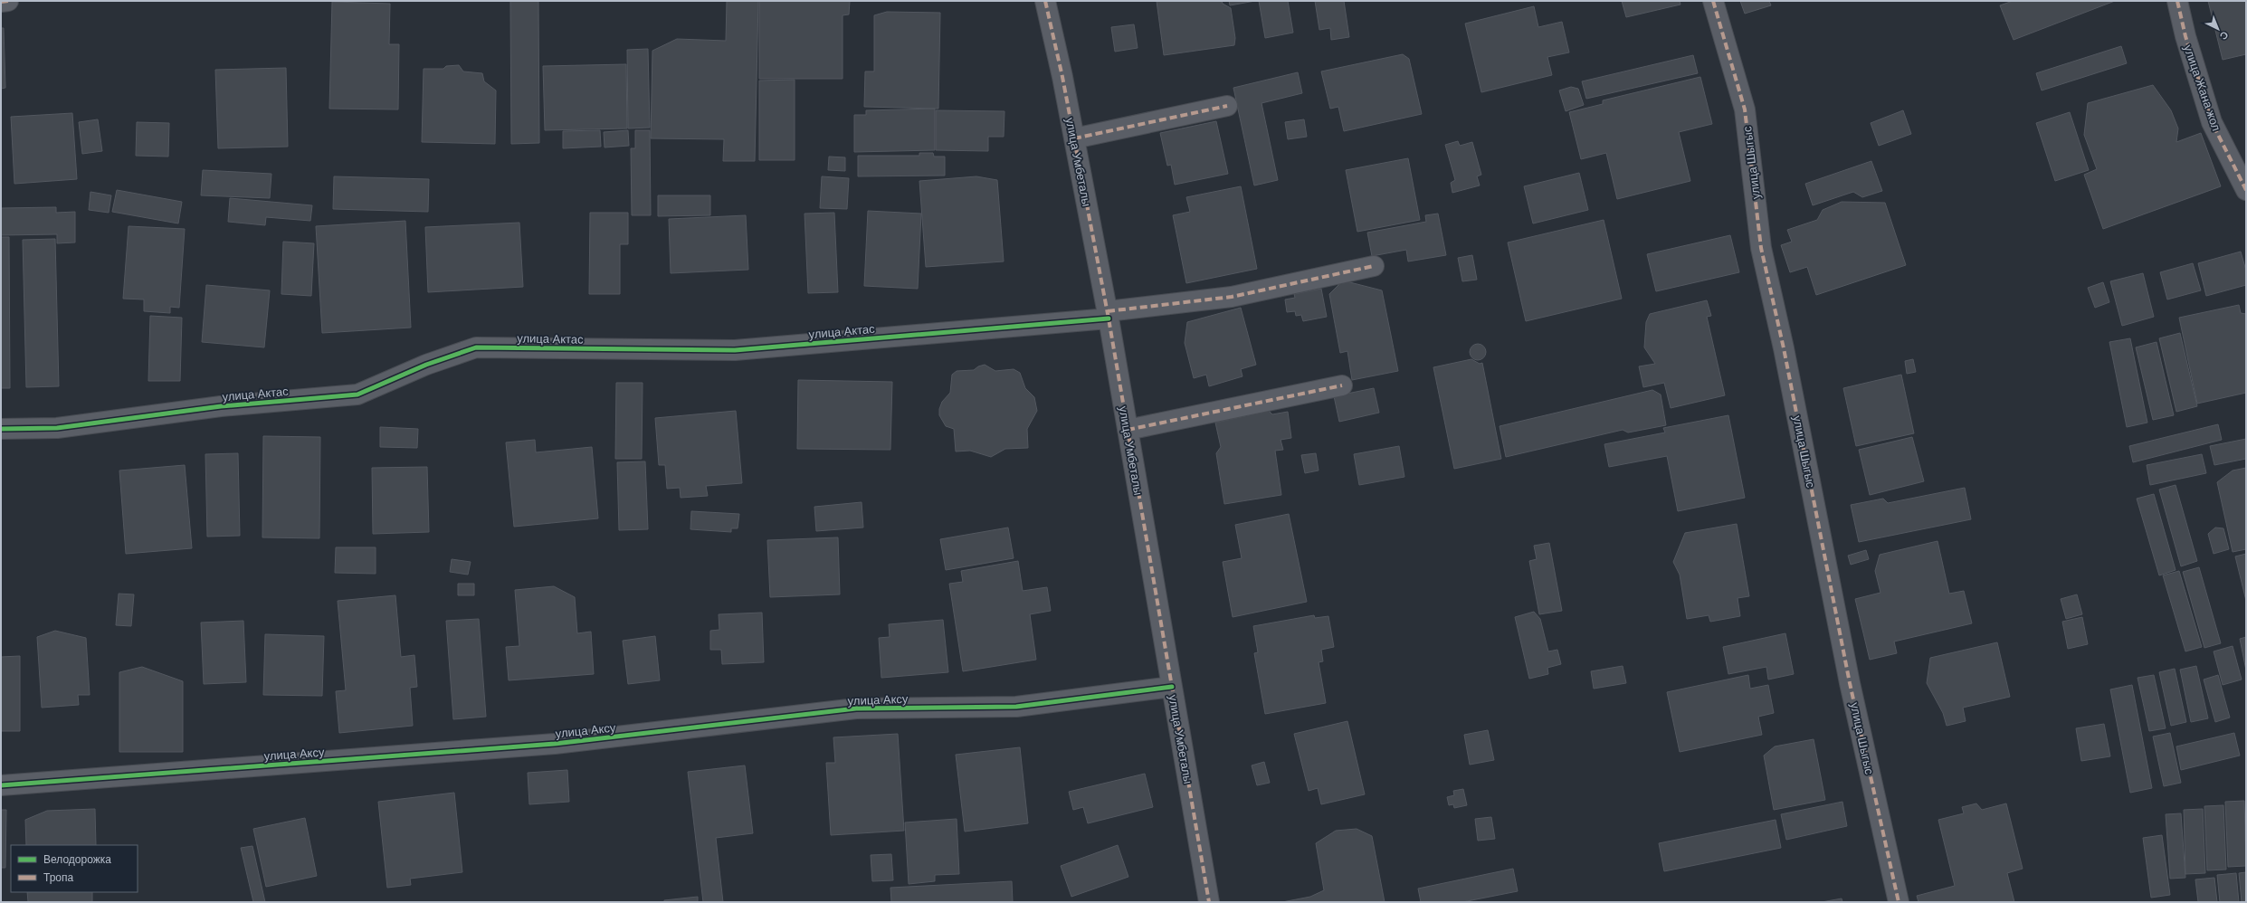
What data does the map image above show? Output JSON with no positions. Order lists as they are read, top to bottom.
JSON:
{
  "streets": {
    "street": [
      "улица Жана жол",
      "улица Умбеталы",
      "улица Шыгыс",
      "улица Актас",
      "улица Аксу"
    ]
  },
  "crossings": [
    ["улица Умбеталы", "улица Актас"],
    ["улица Умбеталы", "улица Аксу"]
  ],
  "legend": ["Велодорожка", "Тропа"],
  "north": "bottom right"
}
